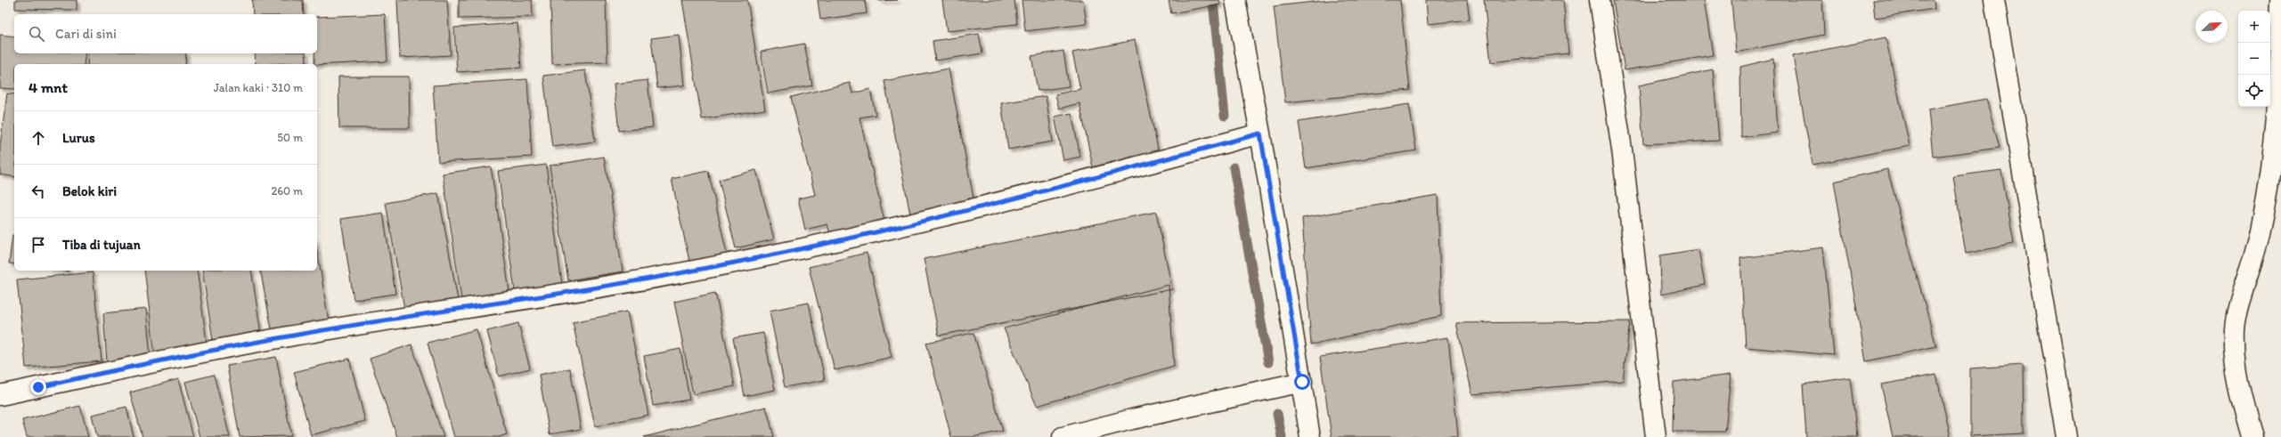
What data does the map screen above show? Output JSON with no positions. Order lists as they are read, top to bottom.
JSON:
{
  "north": "top right",
  "page": {
    "map_buttons": ["+", "−"],
    "search": "Cari di sini",
    "heading": ["4 mnt", "Jalan kaki · 310 m"],
    "list": [
      ["Lurus", "50 m"],
      ["Belok kiri", "260 m"],
      "Tiba di tujuan"
    ]
  }
}
